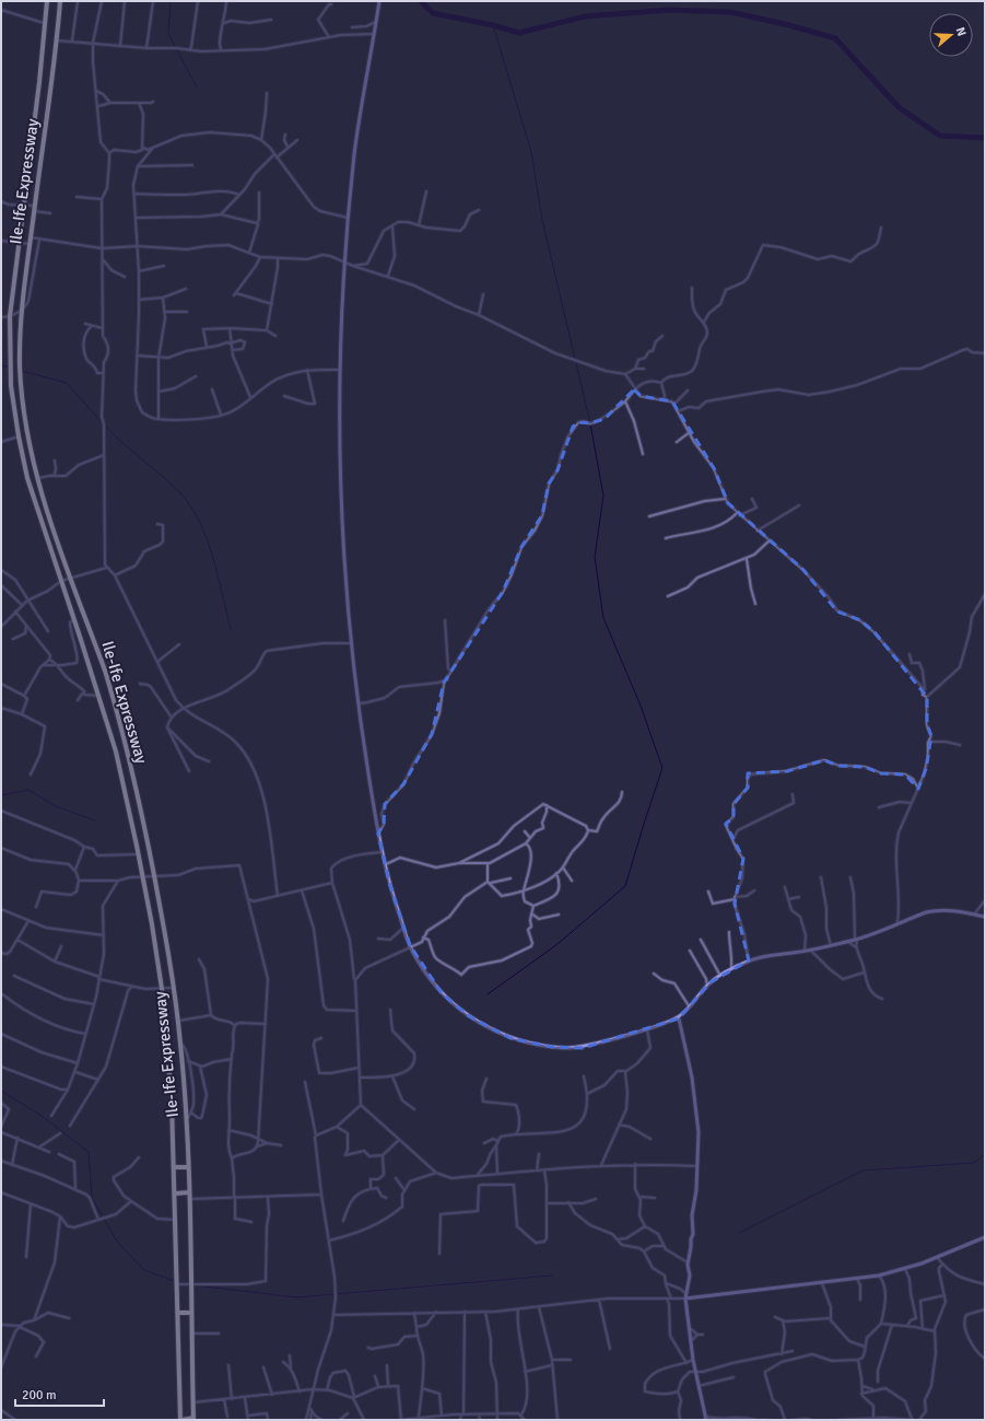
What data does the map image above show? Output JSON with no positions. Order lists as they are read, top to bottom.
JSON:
{
  "streets": {
    "highway": ["Ile-Ife Expressway"]
  },
  "scale_bar": "200 m",
  "north": "right"
}
